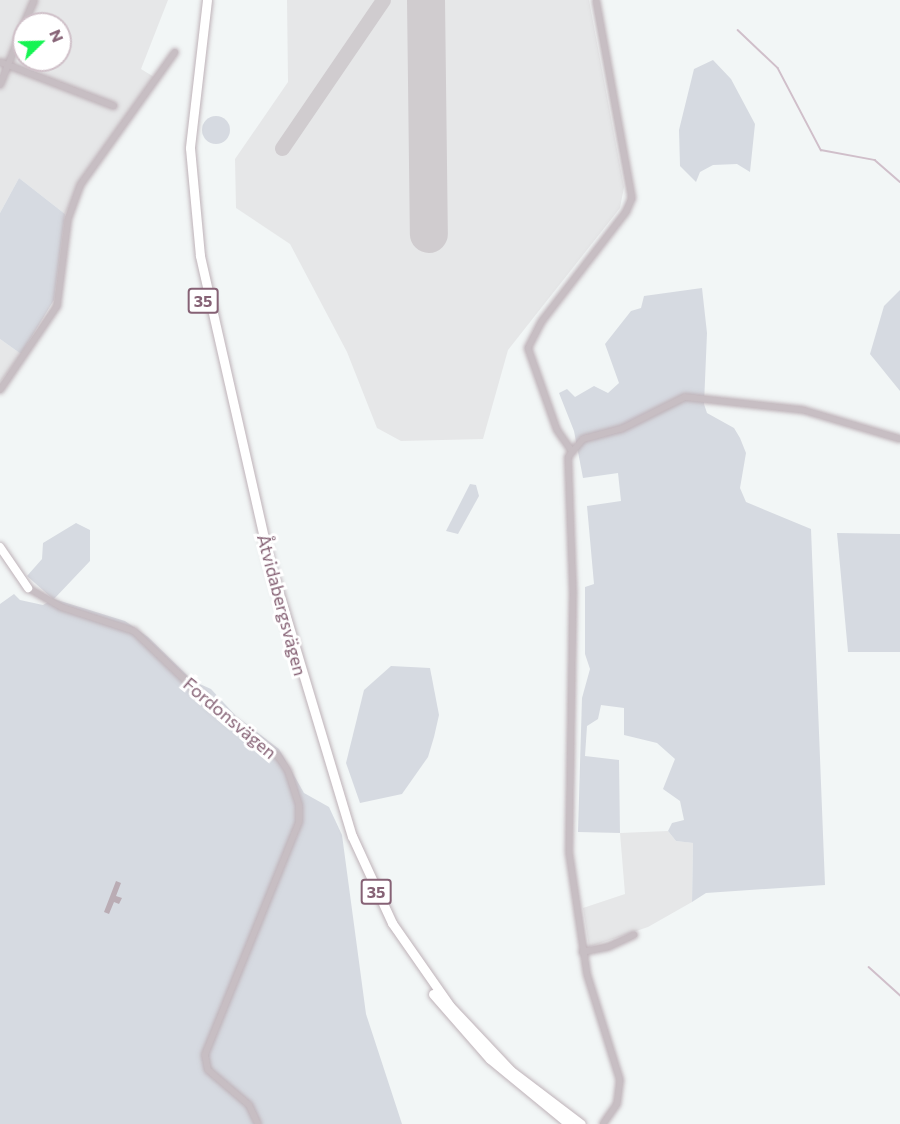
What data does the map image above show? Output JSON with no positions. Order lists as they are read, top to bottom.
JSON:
{
  "streets": {
    "main road": ["35", "Åtvidabergsvägen"],
    "street": ["Fordonsvägen"]
  },
  "north": "top right"
}
